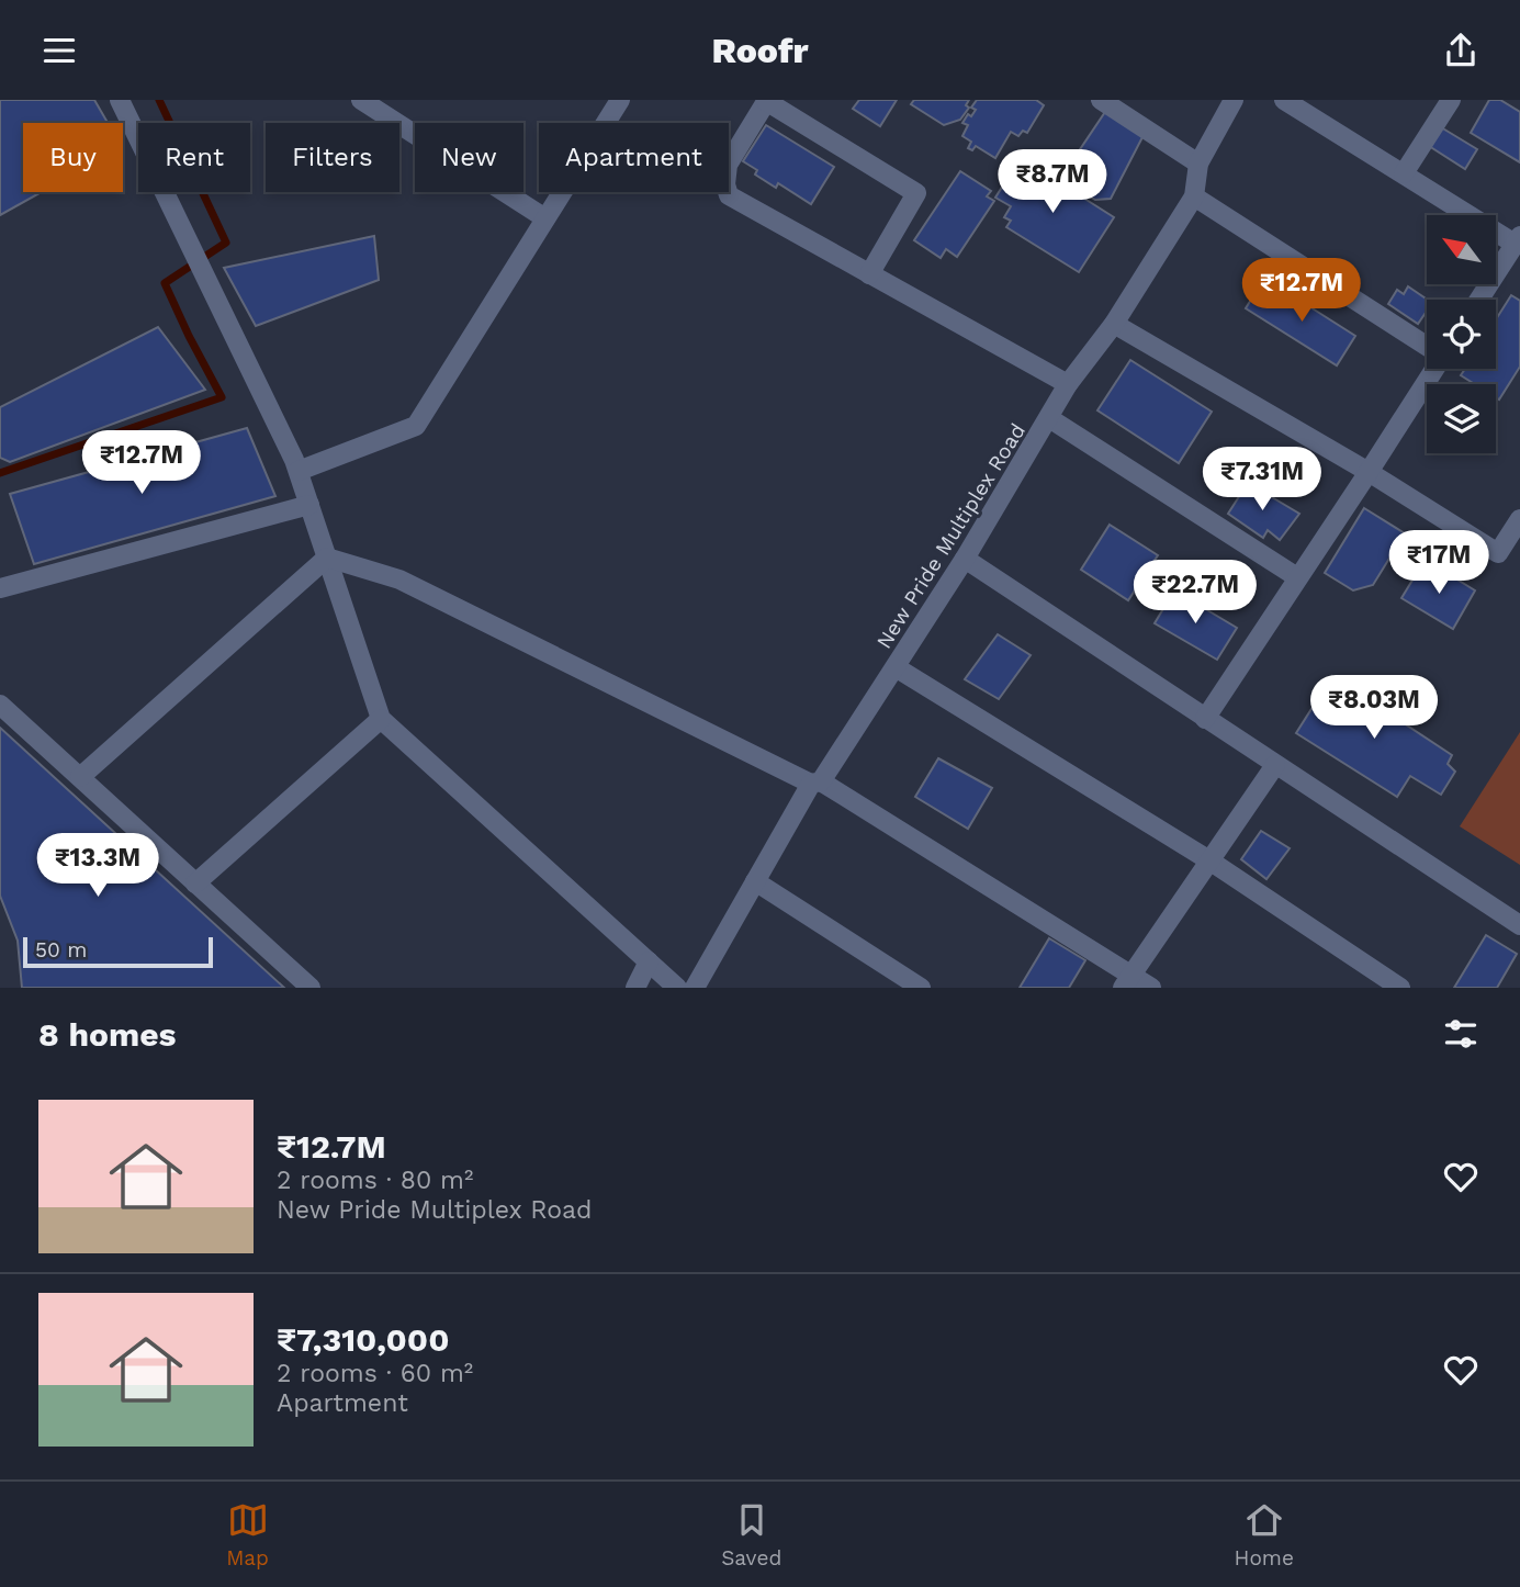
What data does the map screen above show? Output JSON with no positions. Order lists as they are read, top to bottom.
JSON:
{
  "streets": {
    "street": ["New Pride Multiplex Road"]
  },
  "scale_bar": "50 m",
  "north": "top left",
  "page": {
    "header": "Roofr",
    "chip": [
      "Buy",
      "Rent",
      "Filters",
      "New",
      "Apartment"
    ],
    "price": [
      "₹8.7M",
      "₹12.7M",
      "₹12.7M",
      "₹7.31M",
      "₹17M",
      "₹22.7M",
      "₹8.03M",
      "₹13.3M"
    ],
    "scale": "50 m",
    "heading": "8 homes",
    "list": [
      {
        "name": "₹12.7M",
        "note": "2 rooms · 80 m² · New Pride Multiplex Road"
      },
      {
        "name": "₹7,310,000",
        "note": "2 rooms · 60 m² · Apartment"
      }
    ],
    "tabs": ["Map", "Saved", "Home"]
  }
}
